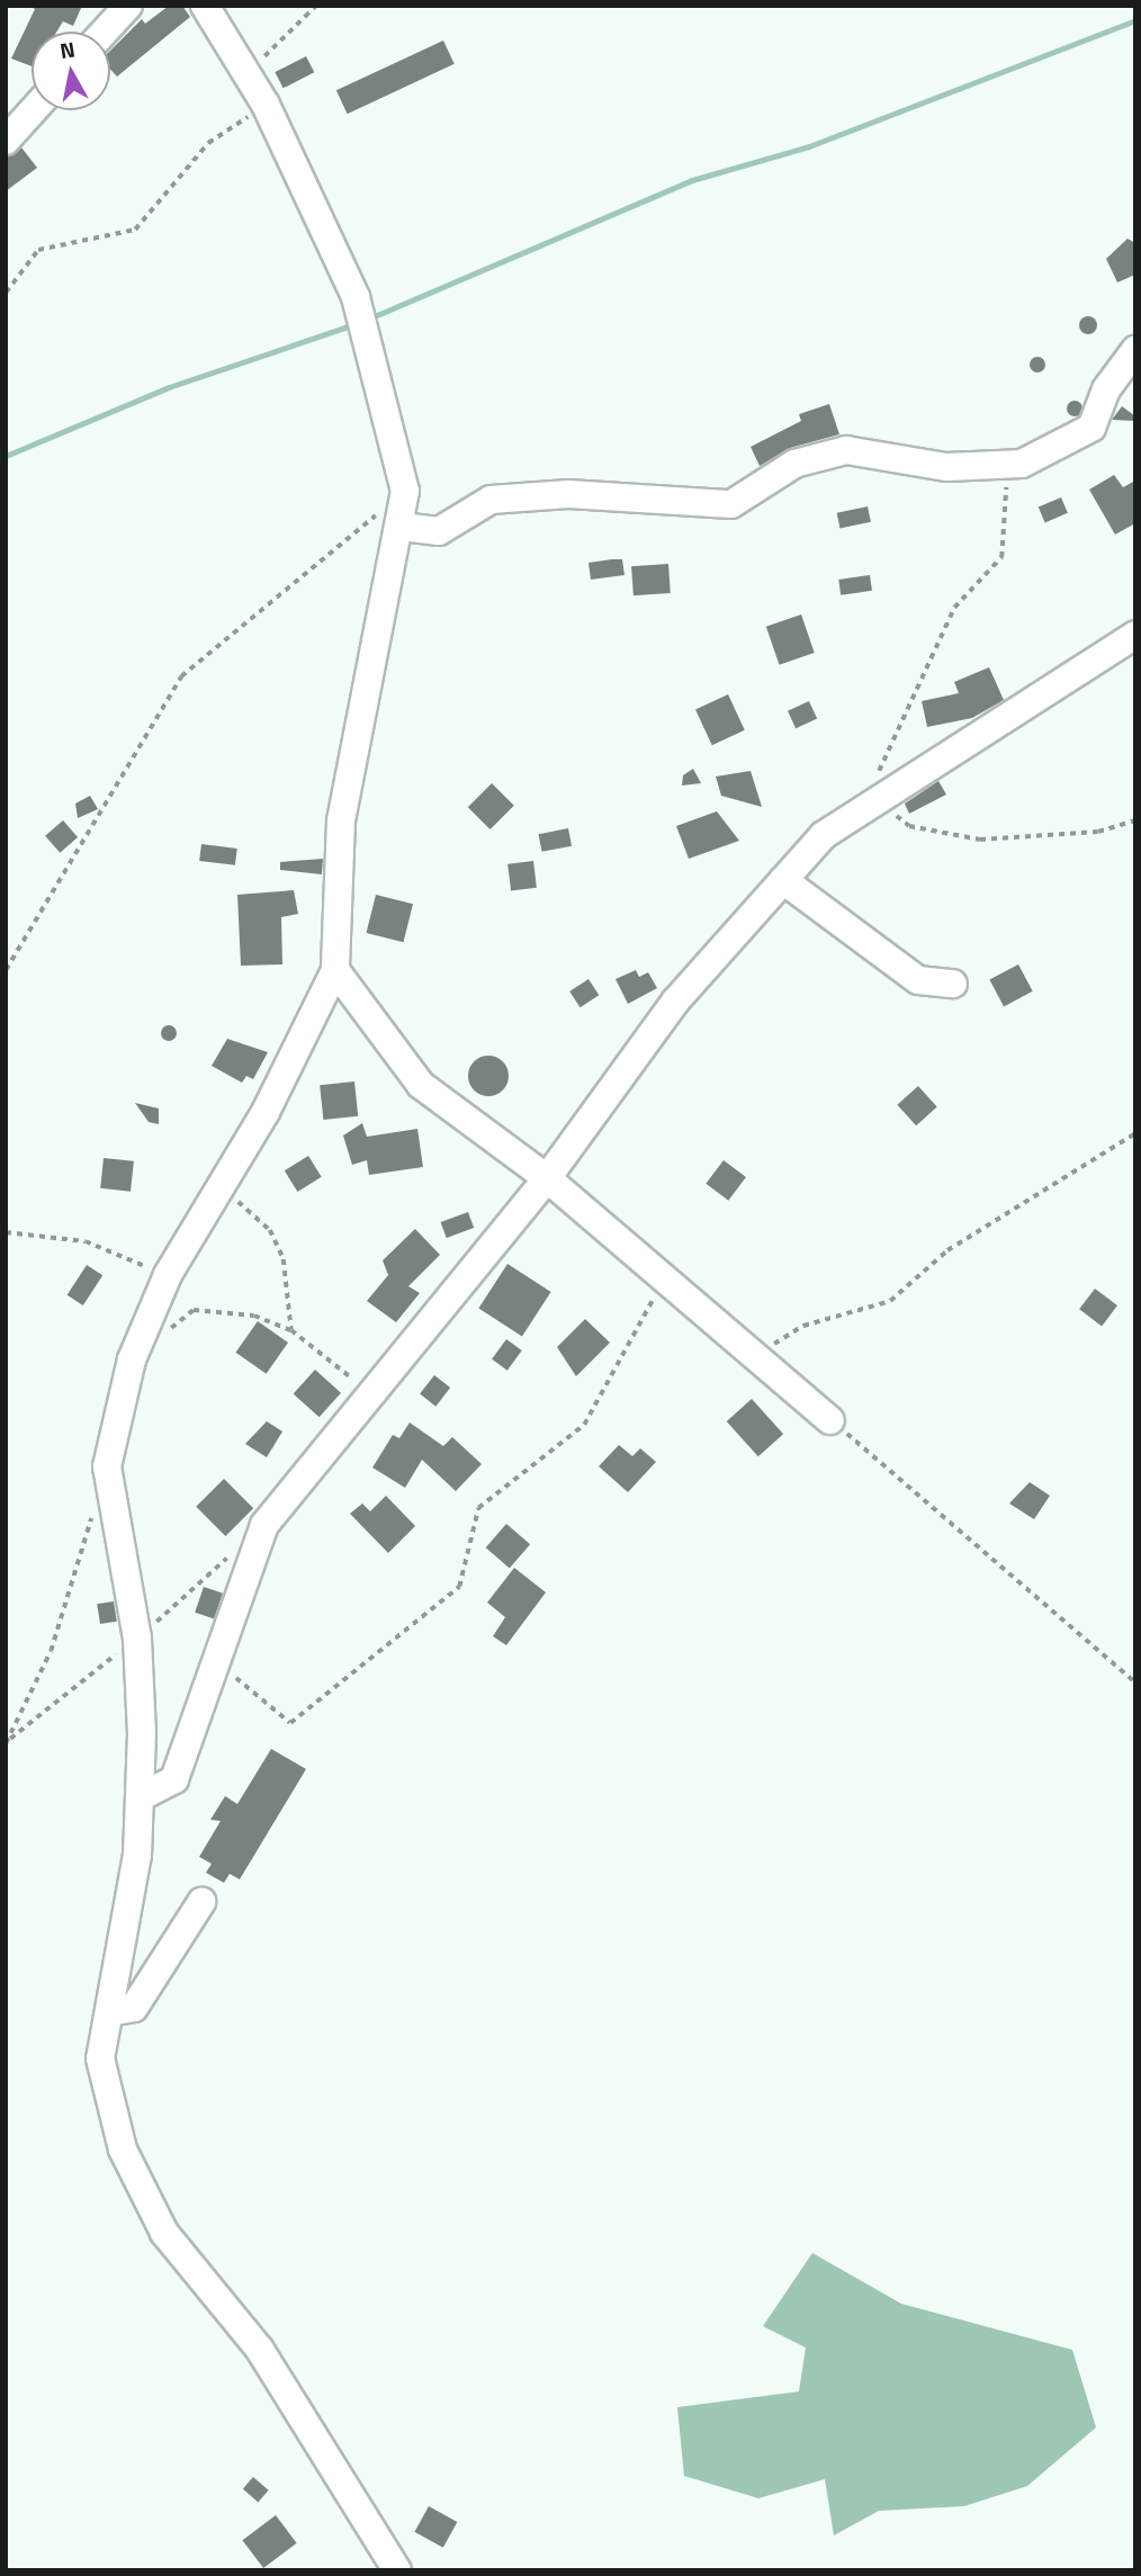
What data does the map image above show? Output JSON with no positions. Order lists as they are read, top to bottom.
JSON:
{
  "north": "top"
}
